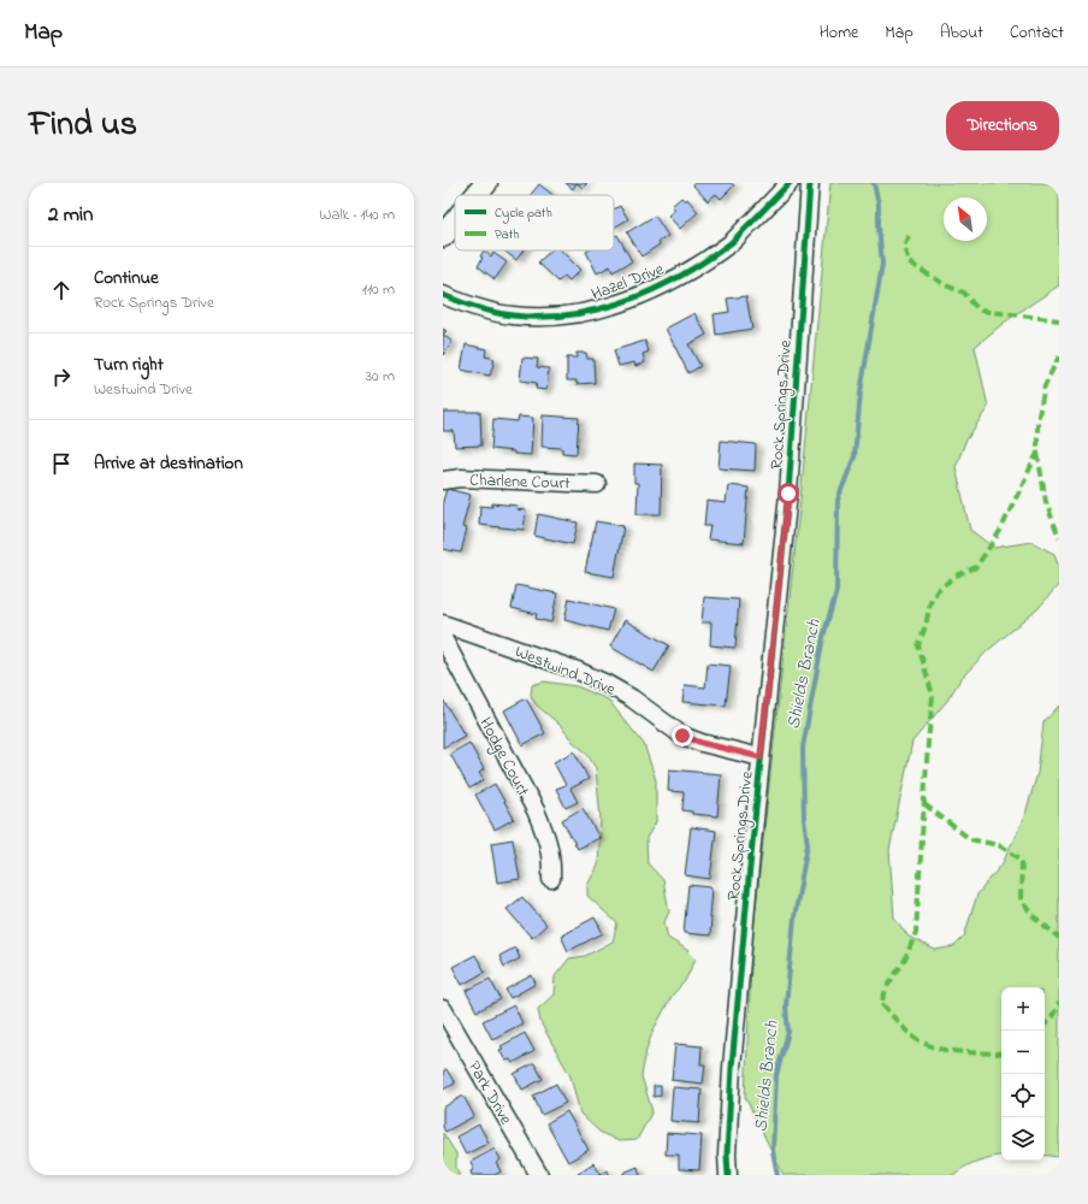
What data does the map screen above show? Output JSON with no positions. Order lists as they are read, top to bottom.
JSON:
{
  "streets": {
    "street": [
      "Hazel Drive",
      "Rock Springs Drive",
      "Charlene Court",
      "Westwind Drive",
      "Hodge Court",
      "Park Drive"
    ]
  },
  "crossings": [
    ["Rock Springs Drive", "Westwind Drive"]
  ],
  "water": ["Shields Branch"],
  "legend": ["Cycle path", "Path"],
  "north": "top left",
  "page": {
    "header": "Map",
    "nav": [
      "Home",
      "Map",
      "About",
      "Contact"
    ],
    "title": "Find us",
    "buttons": "Directions",
    "heading": ["2 min", "Walk · 140 m"],
    "list": [
      ["Continue", "Rock Springs Drive", "110 m"],
      ["Turn right", "Westwind Drive", "30 m"],
      "Arrive at destination"
    ],
    "map_buttons": ["+", "−"]
  }
}
